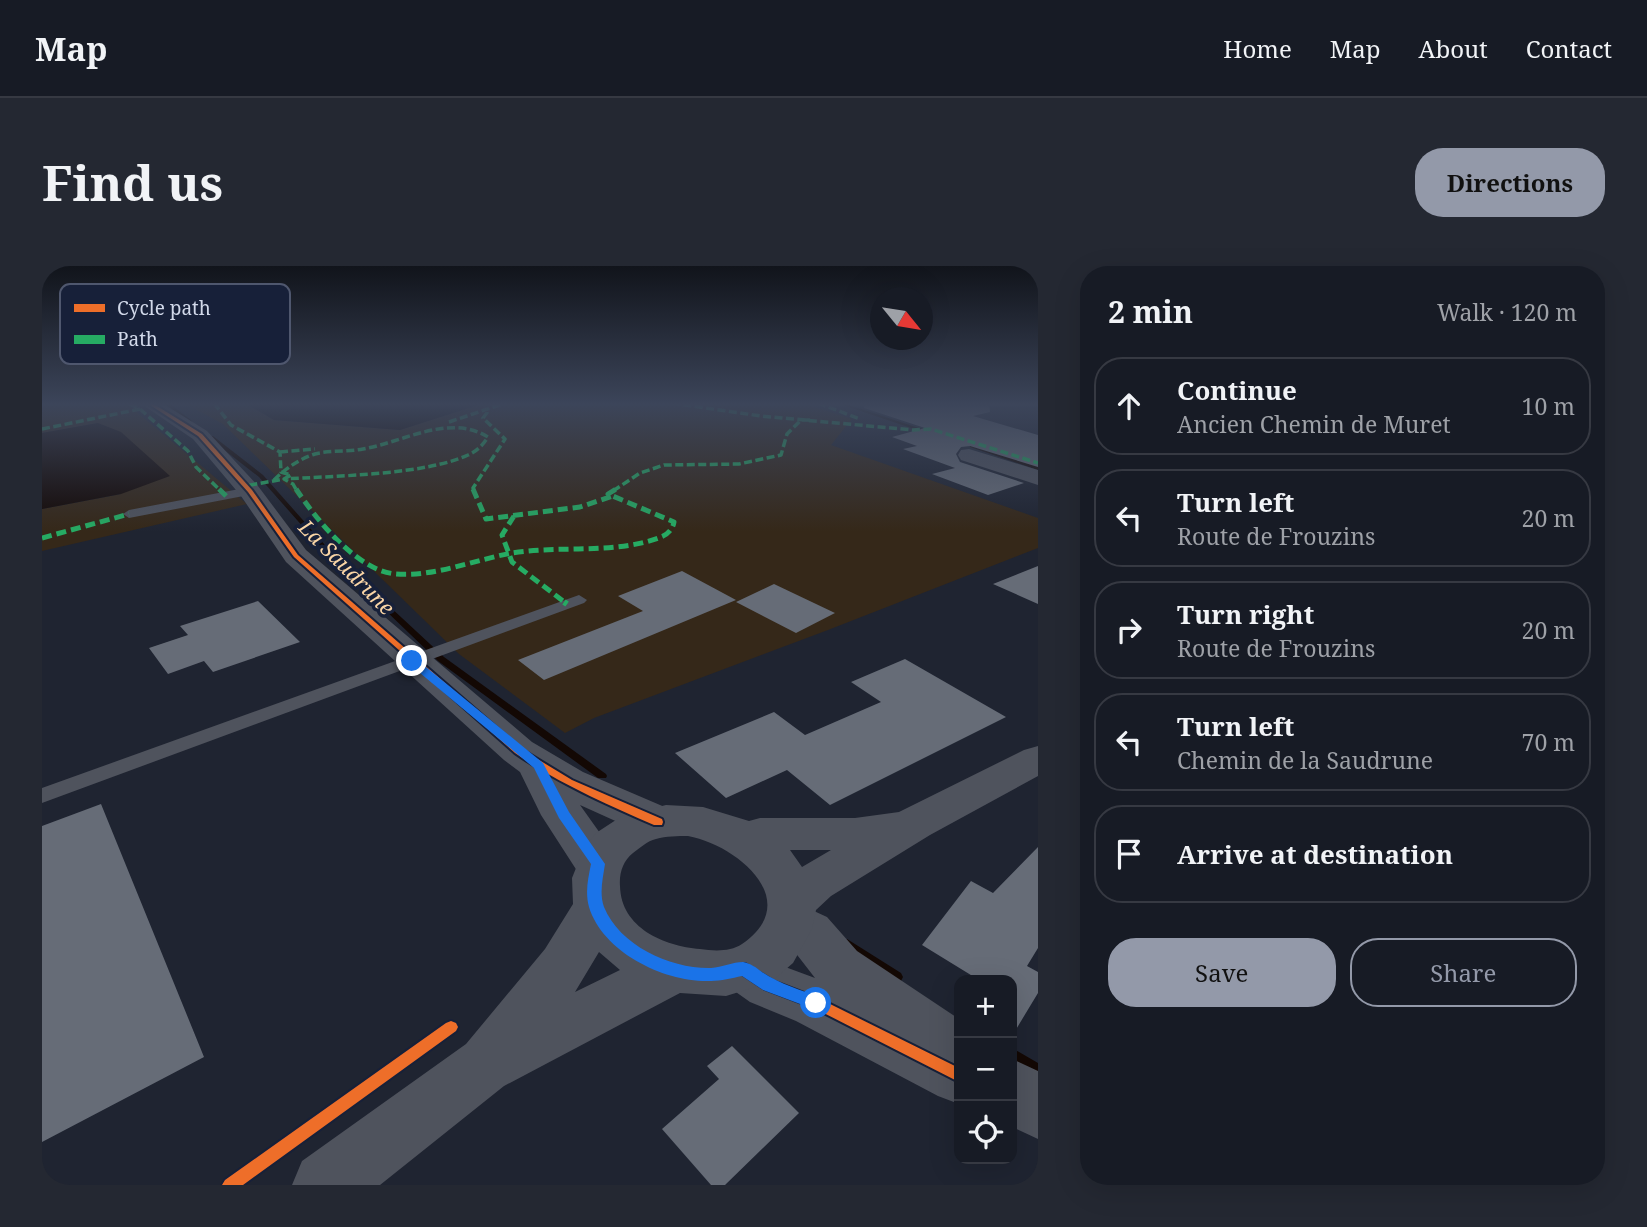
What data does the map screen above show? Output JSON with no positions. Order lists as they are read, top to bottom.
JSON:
{
  "water": ["La Saudrune"],
  "legend": ["Cycle path", "Path"],
  "north": "bottom right",
  "page": {
    "header": "Map",
    "nav": [
      "Home",
      "Map",
      "About",
      "Contact"
    ],
    "buttons": [
      "Directions",
      ["Save", "Share"]
    ],
    "title": "Find us",
    "heading": ["2 min", "Walk · 120 m"],
    "list": [
      ["Continue", "Ancien Chemin de Muret", "10 m"],
      ["Turn left", "Route de Frouzins", "20 m"],
      ["Turn right", "Route de Frouzins", "20 m"],
      ["Turn left", "Chemin de la Saudrune", "70 m"],
      "Arrive at destination"
    ],
    "map_buttons": ["+", "−"]
  }
}
